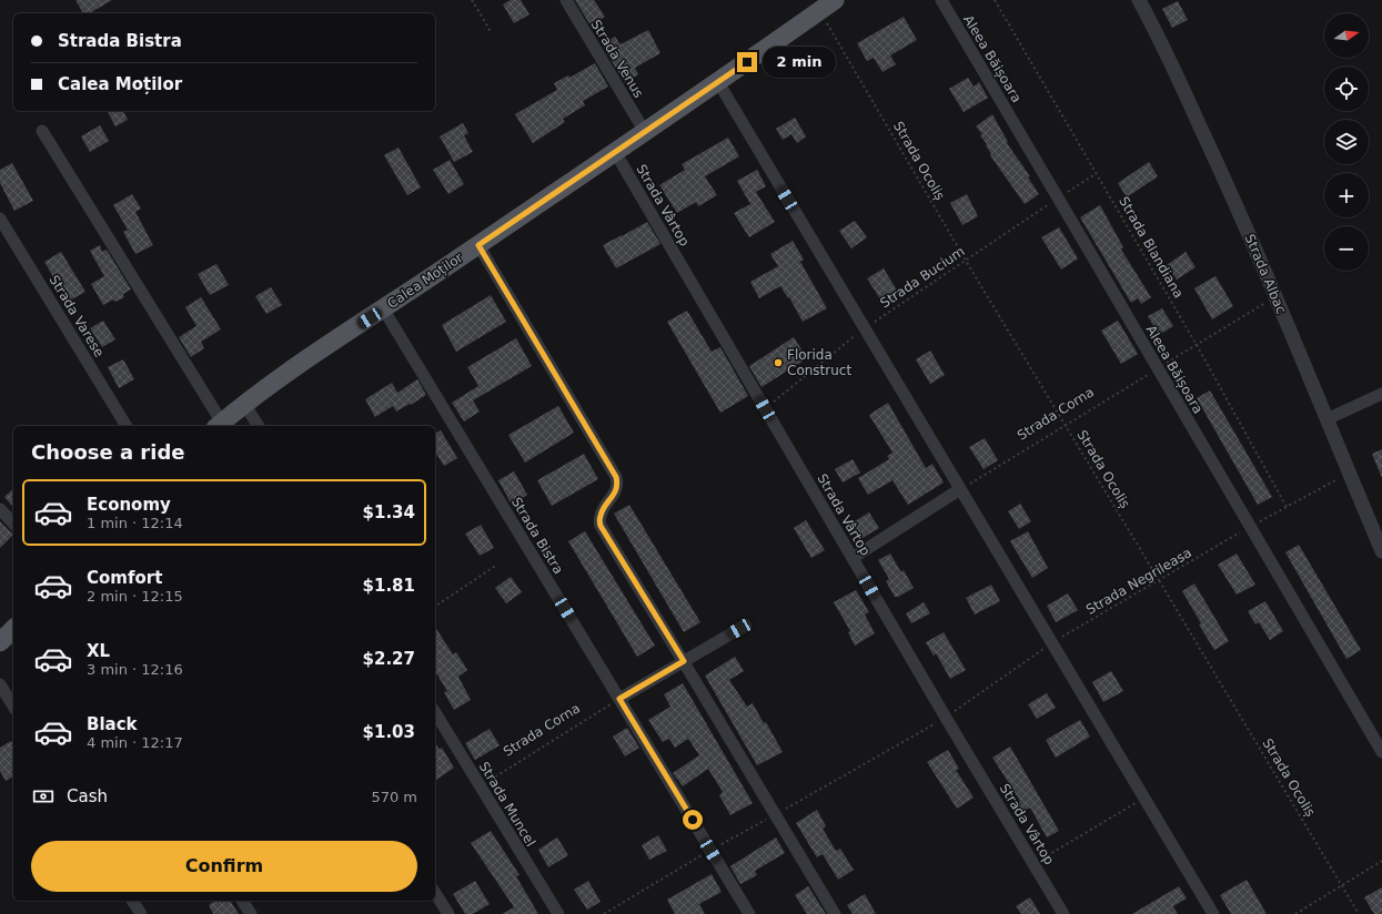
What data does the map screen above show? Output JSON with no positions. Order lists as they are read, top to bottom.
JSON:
{
  "streets": {
    "main road": ["Calea Moților"],
    "street": [
      "Strada Venus",
      "Aleea Băișoara",
      "Strada Vârtop",
      "Strada Albac",
      "Strada Varese",
      "Strada Bistra",
      "Strada Muncel"
    ],
    "path": [
      "Strada Ocoliș",
      "Strada Blandiana",
      "Strada Bucium",
      "Strada Corna",
      "Strada Negrileasa"
    ]
  },
  "crossings": [
    ["Strada Venus", "Calea Moților"],
    ["Aleea Băișoara", "Strada Bucium"],
    ["Aleea Băișoara", "Strada Corna"],
    ["Aleea Băișoara", "Strada Negrileasa"],
    ["Strada Ocoliș", "Strada Bucium"],
    ["Strada Ocoliș", "Calea Moților"],
    ["Strada Ocoliș", "Strada Corna"],
    ["Strada Ocoliș", "Strada Negrileasa"],
    ["Strada Vârtop", "Strada Bucium"],
    ["Strada Vârtop", "Calea Moților"],
    ["Strada Vârtop", "Strada Negrileasa"],
    ["Strada Blandiana", "Strada Bucium"],
    ["Strada Blandiana", "Strada Corna"],
    ["Strada Blandiana", "Strada Negrileasa"],
    ["Strada Albac", "Strada Corna"],
    ["Strada Albac", "Strada Negrileasa"],
    ["Calea Moților", "Strada Bistra"],
    ["Strada Corna", "Strada Bistra"],
    ["Strada Corna", "Strada Muncel"]
  ],
  "places": ["Florida Construct"],
  "north": "right",
  "page": {
    "map_buttons": ["+", "−"],
    "banner": ["Strada Bistra", "Calea Moților"],
    "bubble": "2 min",
    "heading": "Choose a ride",
    "list": [
      {
        "name": "Economy",
        "note": "1 min · 12:14",
        "value": "$1.34"
      },
      {
        "name": "Comfort",
        "note": "2 min · 12:15",
        "value": "$1.81"
      },
      {
        "name": "XL",
        "note": "3 min · 12:16",
        "value": "$2.27"
      },
      {
        "name": "Black",
        "note": "4 min · 12:17",
        "value": "$1.03"
      }
    ],
    "pay": ["Cash", "570 m"],
    "buttons": "Confirm"
  }
}
